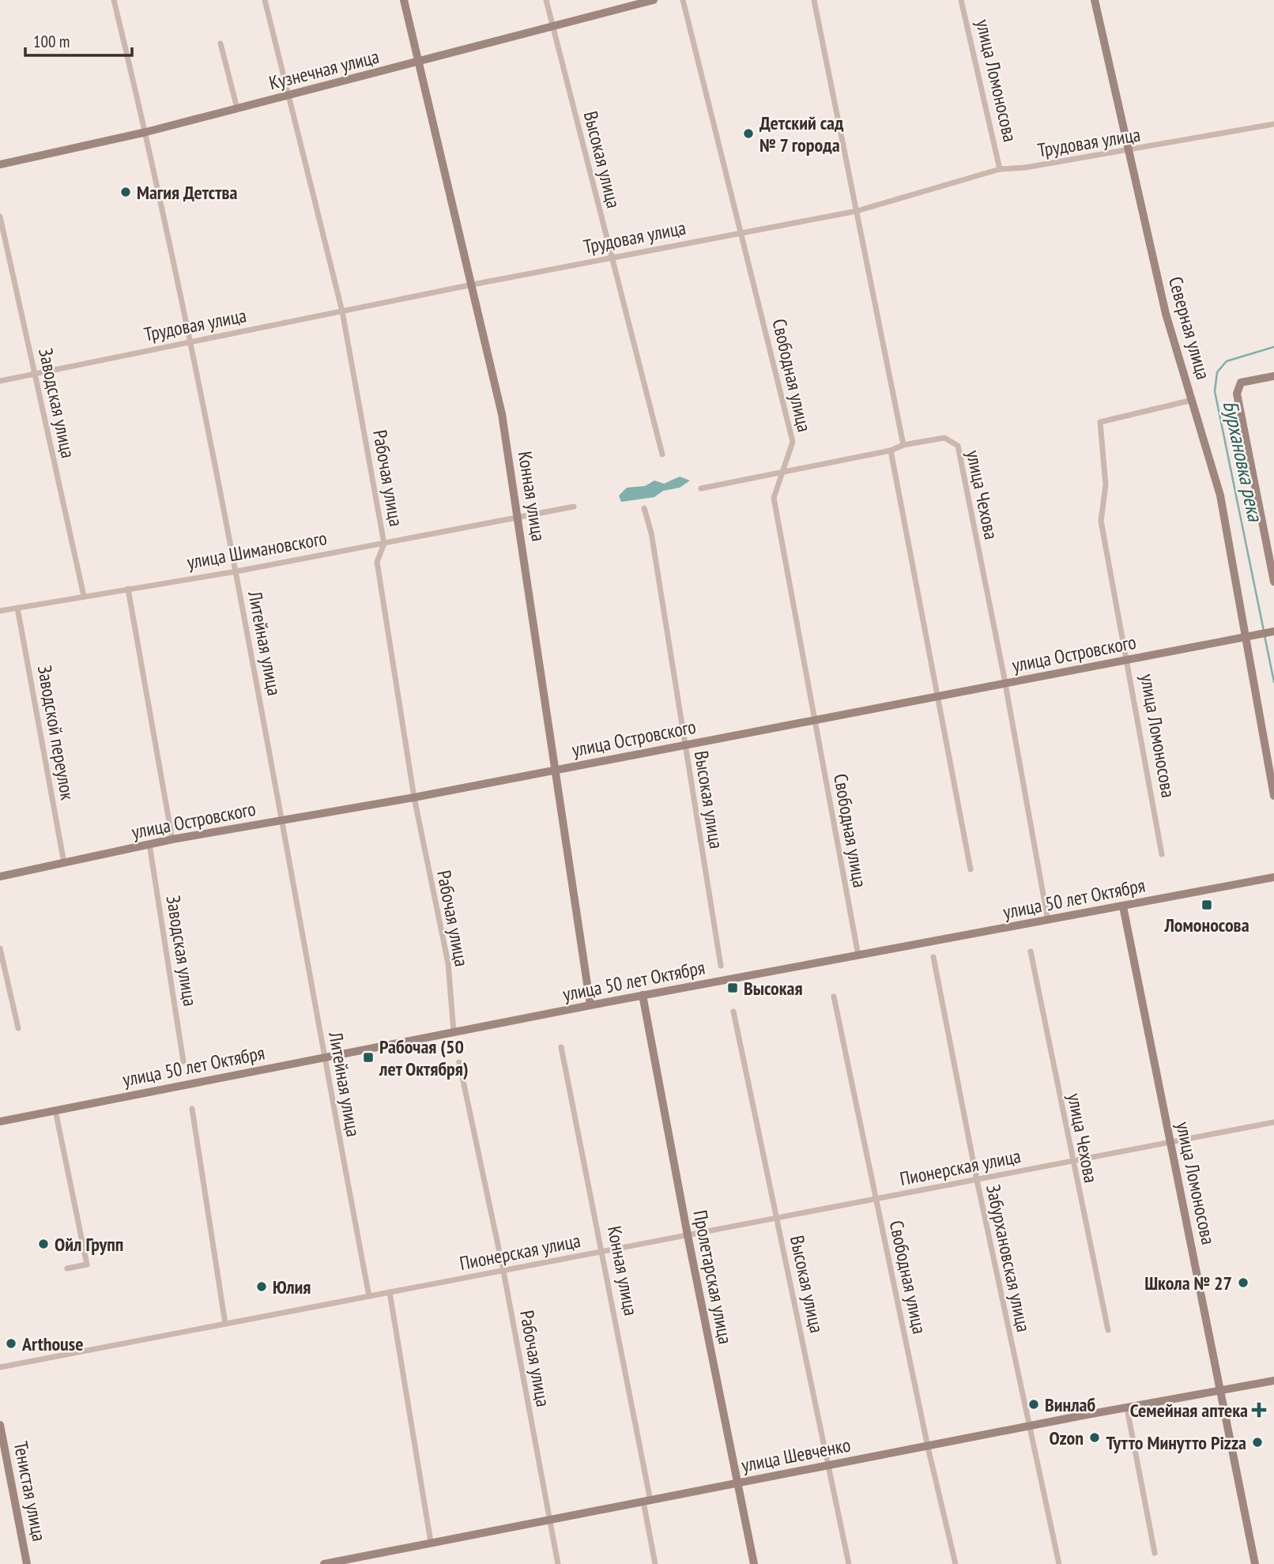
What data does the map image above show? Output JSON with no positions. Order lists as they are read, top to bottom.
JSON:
{
  "streets": {
    "street": [
      "Кузнечная улица",
      "улица Ломоносова",
      "Трудовая улица",
      "Высокая улица",
      "Северная улица",
      "Свободная улица",
      "Заводская улица",
      "Рабочая улица",
      "улица Чехова",
      "Конная улица",
      "улица Шимановского",
      "Литейная улица",
      "улица Островского",
      "Заводской переулок",
      "улица 50 лет Октября",
      "Пионерская улица",
      "Забурхановская улица",
      "Пролетарская улица",
      "улица Шевченко",
      "Тенистая улица"
    ]
  },
  "crossings": [
    ["Кузнечная улица", "Высокая улица"],
    ["Кузнечная улица", "Рабочая улица"],
    ["Кузнечная улица", "Конная улица"],
    ["Кузнечная улица", "Литейная улица"],
    ["улица Ломоносова", "Трудовая улица"],
    ["улица Ломоносова", "Северная улица"],
    ["улица Ломоносова", "улица Островского"],
    ["улица Ломоносова", "улица 50 лет Октября"],
    ["улица Ломоносова", "Пионерская улица"],
    ["улица Ломоносова", "улица Шевченко"],
    ["Трудовая улица", "Высокая улица"],
    ["Трудовая улица", "Северная улица"],
    ["Трудовая улица", "Свободная улица"],
    ["Трудовая улица", "Заводская улица"],
    ["Трудовая улица", "Рабочая улица"],
    ["Трудовая улица", "Конная улица"],
    ["Трудовая улица", "Литейная улица"],
    ["Высокая улица", "улица Островского"],
    ["Высокая улица", "Пионерская улица"],
    ["Высокая улица", "улица Шевченко"],
    ["Северная улица", "улица Островского"],
    ["Свободная улица", "улица Чехова"],
    ["Свободная улица", "улица Островского"],
    ["Свободная улица", "улица 50 лет Октября"],
    ["Свободная улица", "Пионерская улица"],
    ["Свободная улица", "улица Шевченко"],
    ["Заводская улица", "улица Шимановского"],
    ["Заводская улица", "улица Островского"],
    ["Рабочая улица", "улица Шимановского"],
    ["Рабочая улица", "улица Островского"],
    ["Рабочая улица", "улица 50 лет Октября"],
    ["Рабочая улица", "Пионерская улица"],
    ["Рабочая улица", "улица Шевченко"],
    ["улица Чехова", "улица Островского"],
    ["улица Чехова", "улица 50 лет Октября"],
    ["улица Чехова", "Пионерская улица"],
    ["Конная улица", "улица Шимановского"],
    ["Конная улица", "улица Островского"],
    ["Конная улица", "улица 50 лет Октября"],
    ["Конная улица", "Пионерская улица"],
    ["Конная улица", "улица Шевченко"],
    ["улица Шимановского", "Литейная улица"],
    ["улица Шимановского", "Заводской переулок"],
    ["Литейная улица", "улица Островского"],
    ["Литейная улица", "улица 50 лет Октября"],
    ["Литейная улица", "Пионерская улица"],
    ["улица Островского", "Заводской переулок"],
    ["улица 50 лет Октября", "Пролетарская улица"],
    ["Пионерская улица", "Забурхановская улица"],
    ["Пионерская улица", "Пролетарская улица"],
    ["Забурхановская улица", "улица Шевченко"],
    ["Пролетарская улица", "улица Шевченко"]
  ],
  "water": ["Бурхановка река"],
  "places": {
    "other": [
      "Детский сад № 7 города",
      "Магия Детства",
      "Ойл Групп",
      "Школа № 27",
      "Юлия",
      "Arthouse",
      "Винлаб",
      "Ozon",
      "Тутто Минутто Pizza"
    ],
    "transit": ["Ломоносова", "Высокая", "Рабочая (50 лет Октября)"],
    "health": ["Семейная аптека"]
  },
  "scale_bar": "100 m"
}
